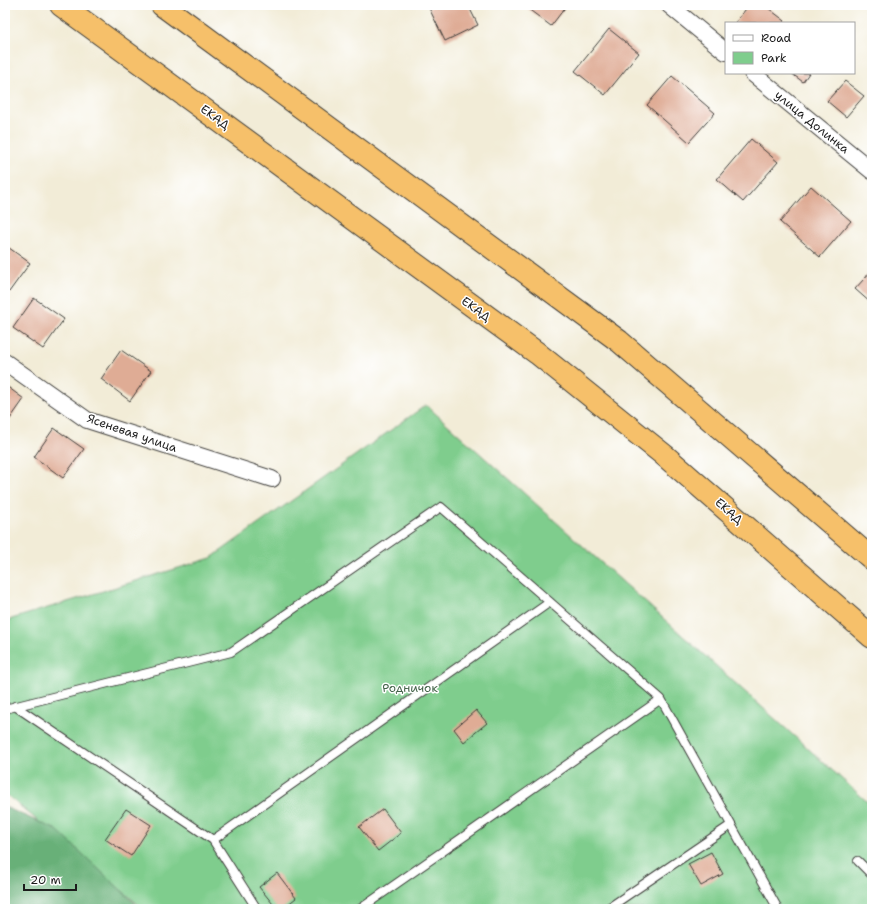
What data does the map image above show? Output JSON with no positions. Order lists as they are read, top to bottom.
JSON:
{
  "streets": {
    "highway": ["ЕКАД"],
    "street": ["улица Долинка", "Ясеневая улица"]
  },
  "parks": ["Родничок"],
  "legend": ["Road", "Park"],
  "scale_bar": "20 m"
}
